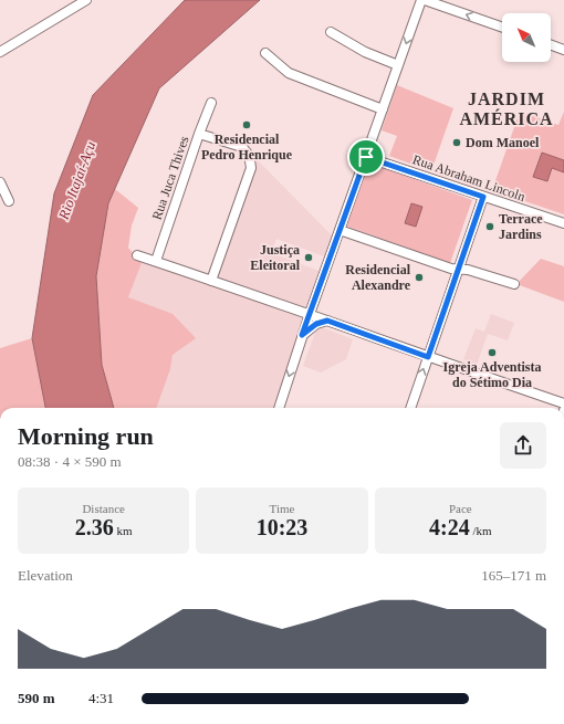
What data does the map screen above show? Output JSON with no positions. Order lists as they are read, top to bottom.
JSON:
{
  "streets": {
    "street": ["Rua Juca Thives", "Rua Abraham Lincoln"]
  },
  "districts": ["JARDIM AMÉRICA"],
  "water": ["Rio Itajaí-Açu"],
  "places": [
    "Residencial Pedro Henrique",
    "Dom Manoel",
    "Terrace Jardins",
    "Justiça Eleitoral",
    "Residencial Alexandre",
    "Igreja Adventista do Sétimo Dia"
  ],
  "north": "top left",
  "page": {
    "heading": ["Morning run", "08:38 · 4 × 590 m"],
    "stats": [
      ["Distance", "2.36 km"],
      ["Time", "10:23"],
      ["Pace", "4:24 /km"]
    ],
    "chart": ["Elevation", "165–171 m"],
    "list": [
      {
        "name": "590 m",
        "note": "4:31"
      }
    ]
  }
}
